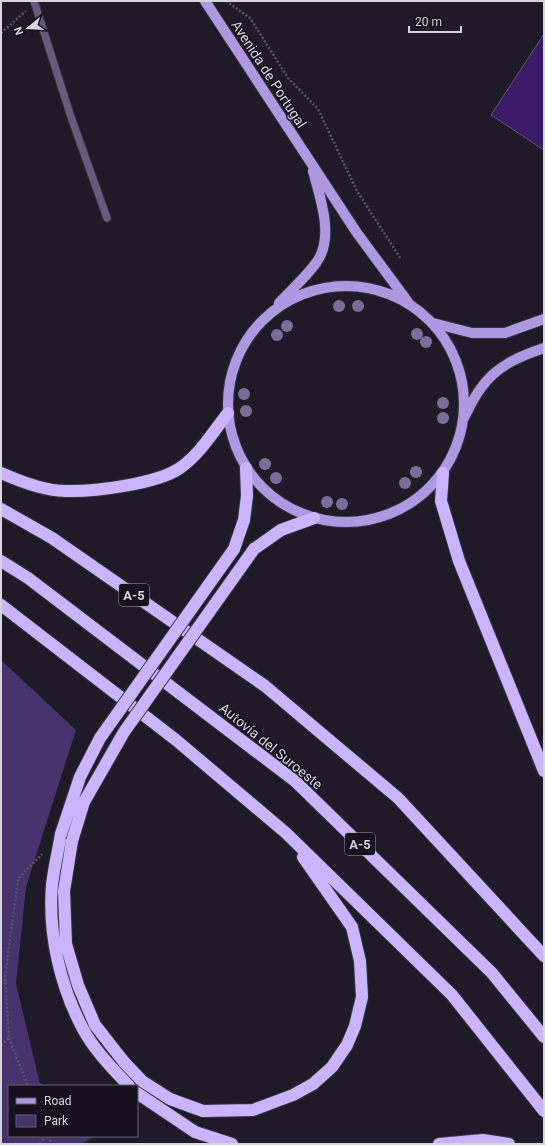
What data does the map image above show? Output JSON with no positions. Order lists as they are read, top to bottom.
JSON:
{
  "streets": {
    "highway": ["A-5", "Autovía del Suroeste"],
    "main road": ["Avenida de Portugal"]
  },
  "legend": ["Road", "Park"],
  "scale_bar": "20 m",
  "north": "left"
}
